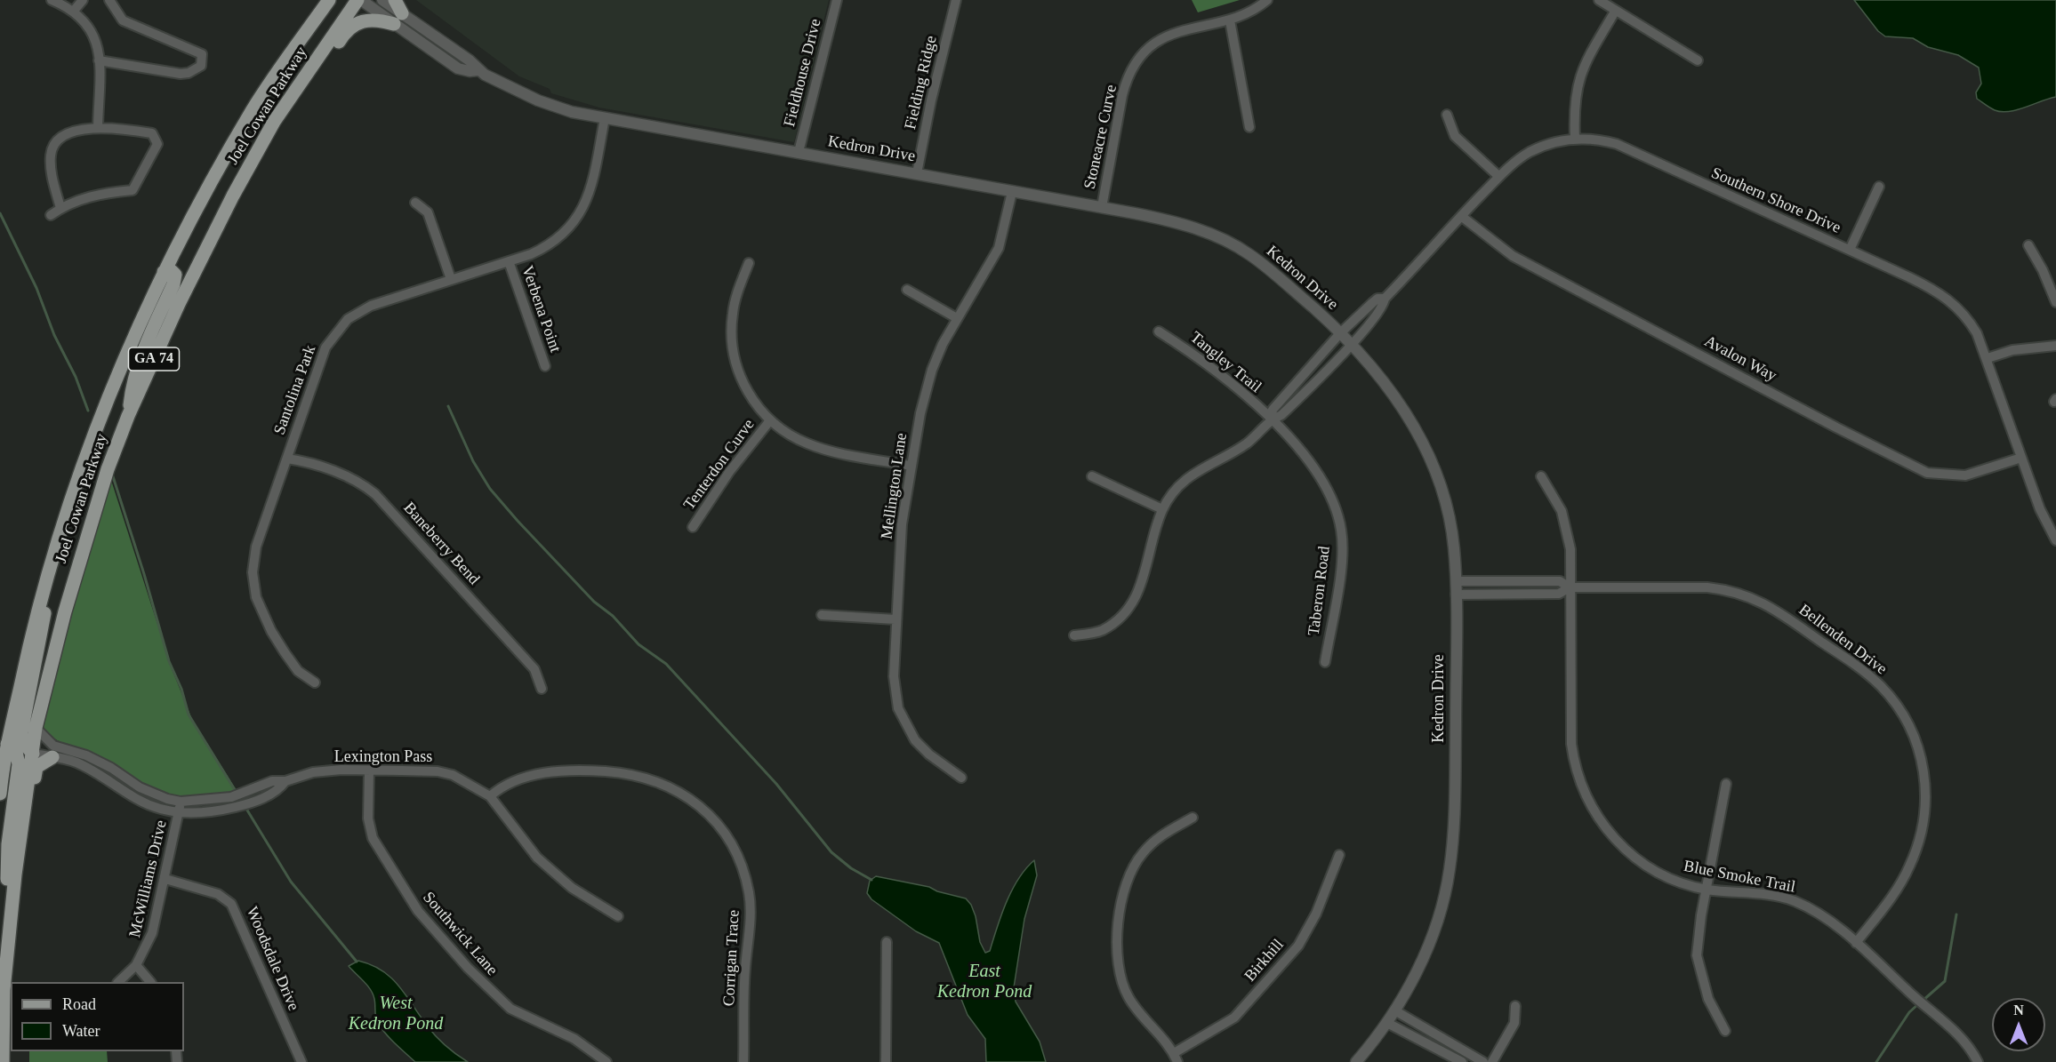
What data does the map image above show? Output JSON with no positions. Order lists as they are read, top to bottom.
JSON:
{
  "streets": {
    "main road": ["Joel Cowan Parkway", "GA 74"],
    "street": [
      "Fieldhouse Drive",
      "Fielding Ridge",
      "Stoneacre Curve",
      "Kedron Drive",
      "Southern Shore Drive",
      "Verbena Point",
      "Avalon Way",
      "Tangley Trail",
      "Santolina Park",
      "Tenterdon Curve",
      "Mellington Lane",
      "Baneberry Bend",
      "Taberon Road",
      "Bellenden Drive",
      "Lexington Pass",
      "Blue Smoke Trail",
      "McWilliams Drive",
      "Southwick Lane",
      "Corrigan Trace",
      "Woodsdale Drive",
      "Birkhill"
    ]
  },
  "crossings": [
    ["Fieldhouse Drive", "Kedron Drive"],
    ["Fielding Ridge", "Kedron Drive"],
    ["Joel Cowan Parkway", "Kedron Drive"],
    ["Joel Cowan Parkway", "Lexington Pass"],
    ["Stoneacre Curve", "Kedron Drive"],
    ["Kedron Drive", "Southern Shore Drive"],
    ["Kedron Drive", "Santolina Park"],
    ["Kedron Drive", "Mellington Lane"],
    ["Kedron Drive", "Bellenden Drive"],
    ["Southern Shore Drive", "Avalon Way"],
    ["Southern Shore Drive", "Tangley Trail"],
    ["Southern Shore Drive", "Taberon Road"],
    ["Verbena Point", "Santolina Park"],
    ["Tangley Trail", "Taberon Road"],
    ["Santolina Park", "Baneberry Bend"],
    ["Bellenden Drive", "Blue Smoke Trail"],
    ["Lexington Pass", "McWilliams Drive"],
    ["Lexington Pass", "Southwick Lane"],
    ["Lexington Pass", "Corrigan Trace"],
    ["McWilliams Drive", "Woodsdale Drive"]
  ],
  "water": ["East Kedron Pond", "West Kedron Pond"],
  "legend": ["Road", "Water"],
  "north": "top"
}
